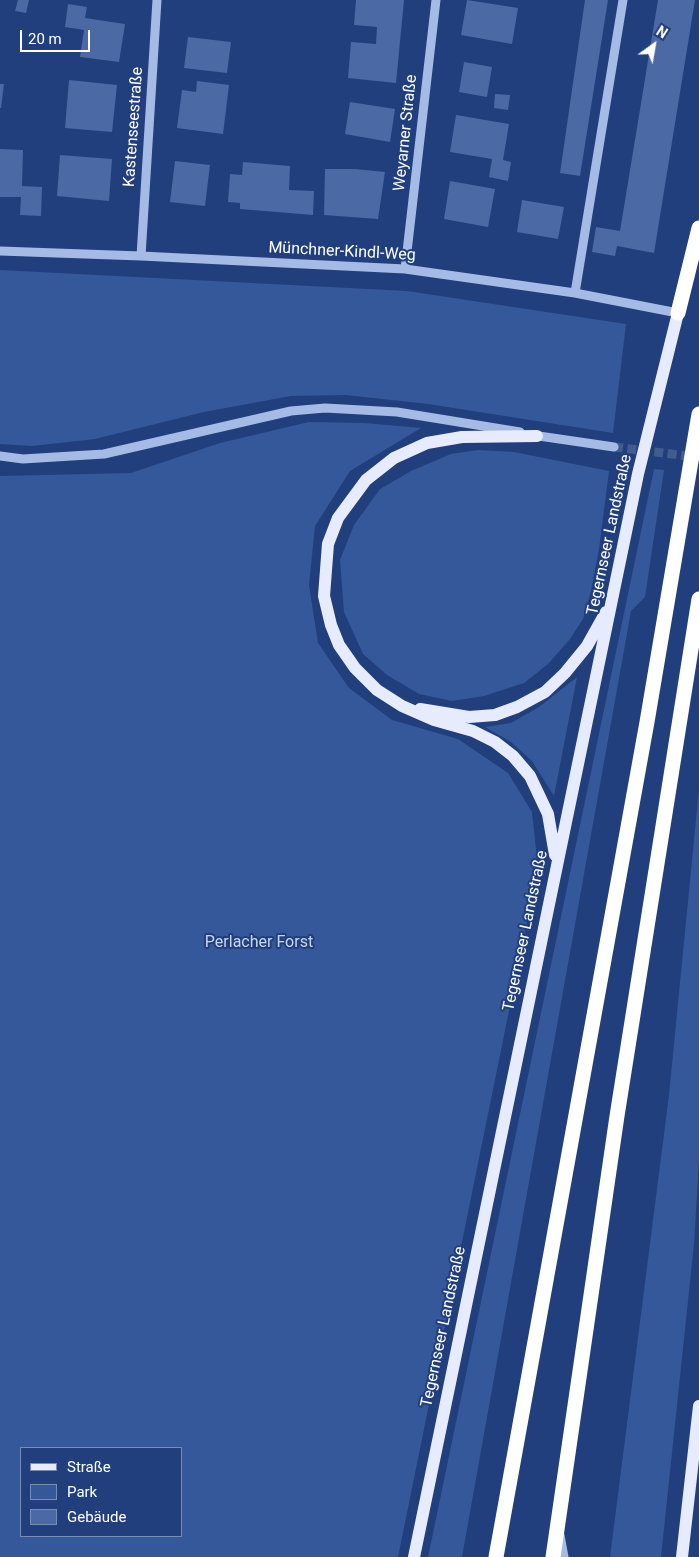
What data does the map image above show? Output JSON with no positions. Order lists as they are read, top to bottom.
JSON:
{
  "streets": {
    "main road": ["Tegernseer Landstraße"],
    "street": ["Kastenseestraße", "Weyarner Straße", "Münchner-Kindl-Weg"]
  },
  "crossings": [
    ["Kastenseestraße", "Münchner-Kindl-Weg"],
    ["Weyarner Straße", "Münchner-Kindl-Weg"],
    ["Münchner-Kindl-Weg", "Tegernseer Landstraße"]
  ],
  "parks": ["Perlacher Forst"],
  "legend": ["Straße", "Park", "Gebäude"],
  "scale_bar": "20 m",
  "north": "top right"
}
